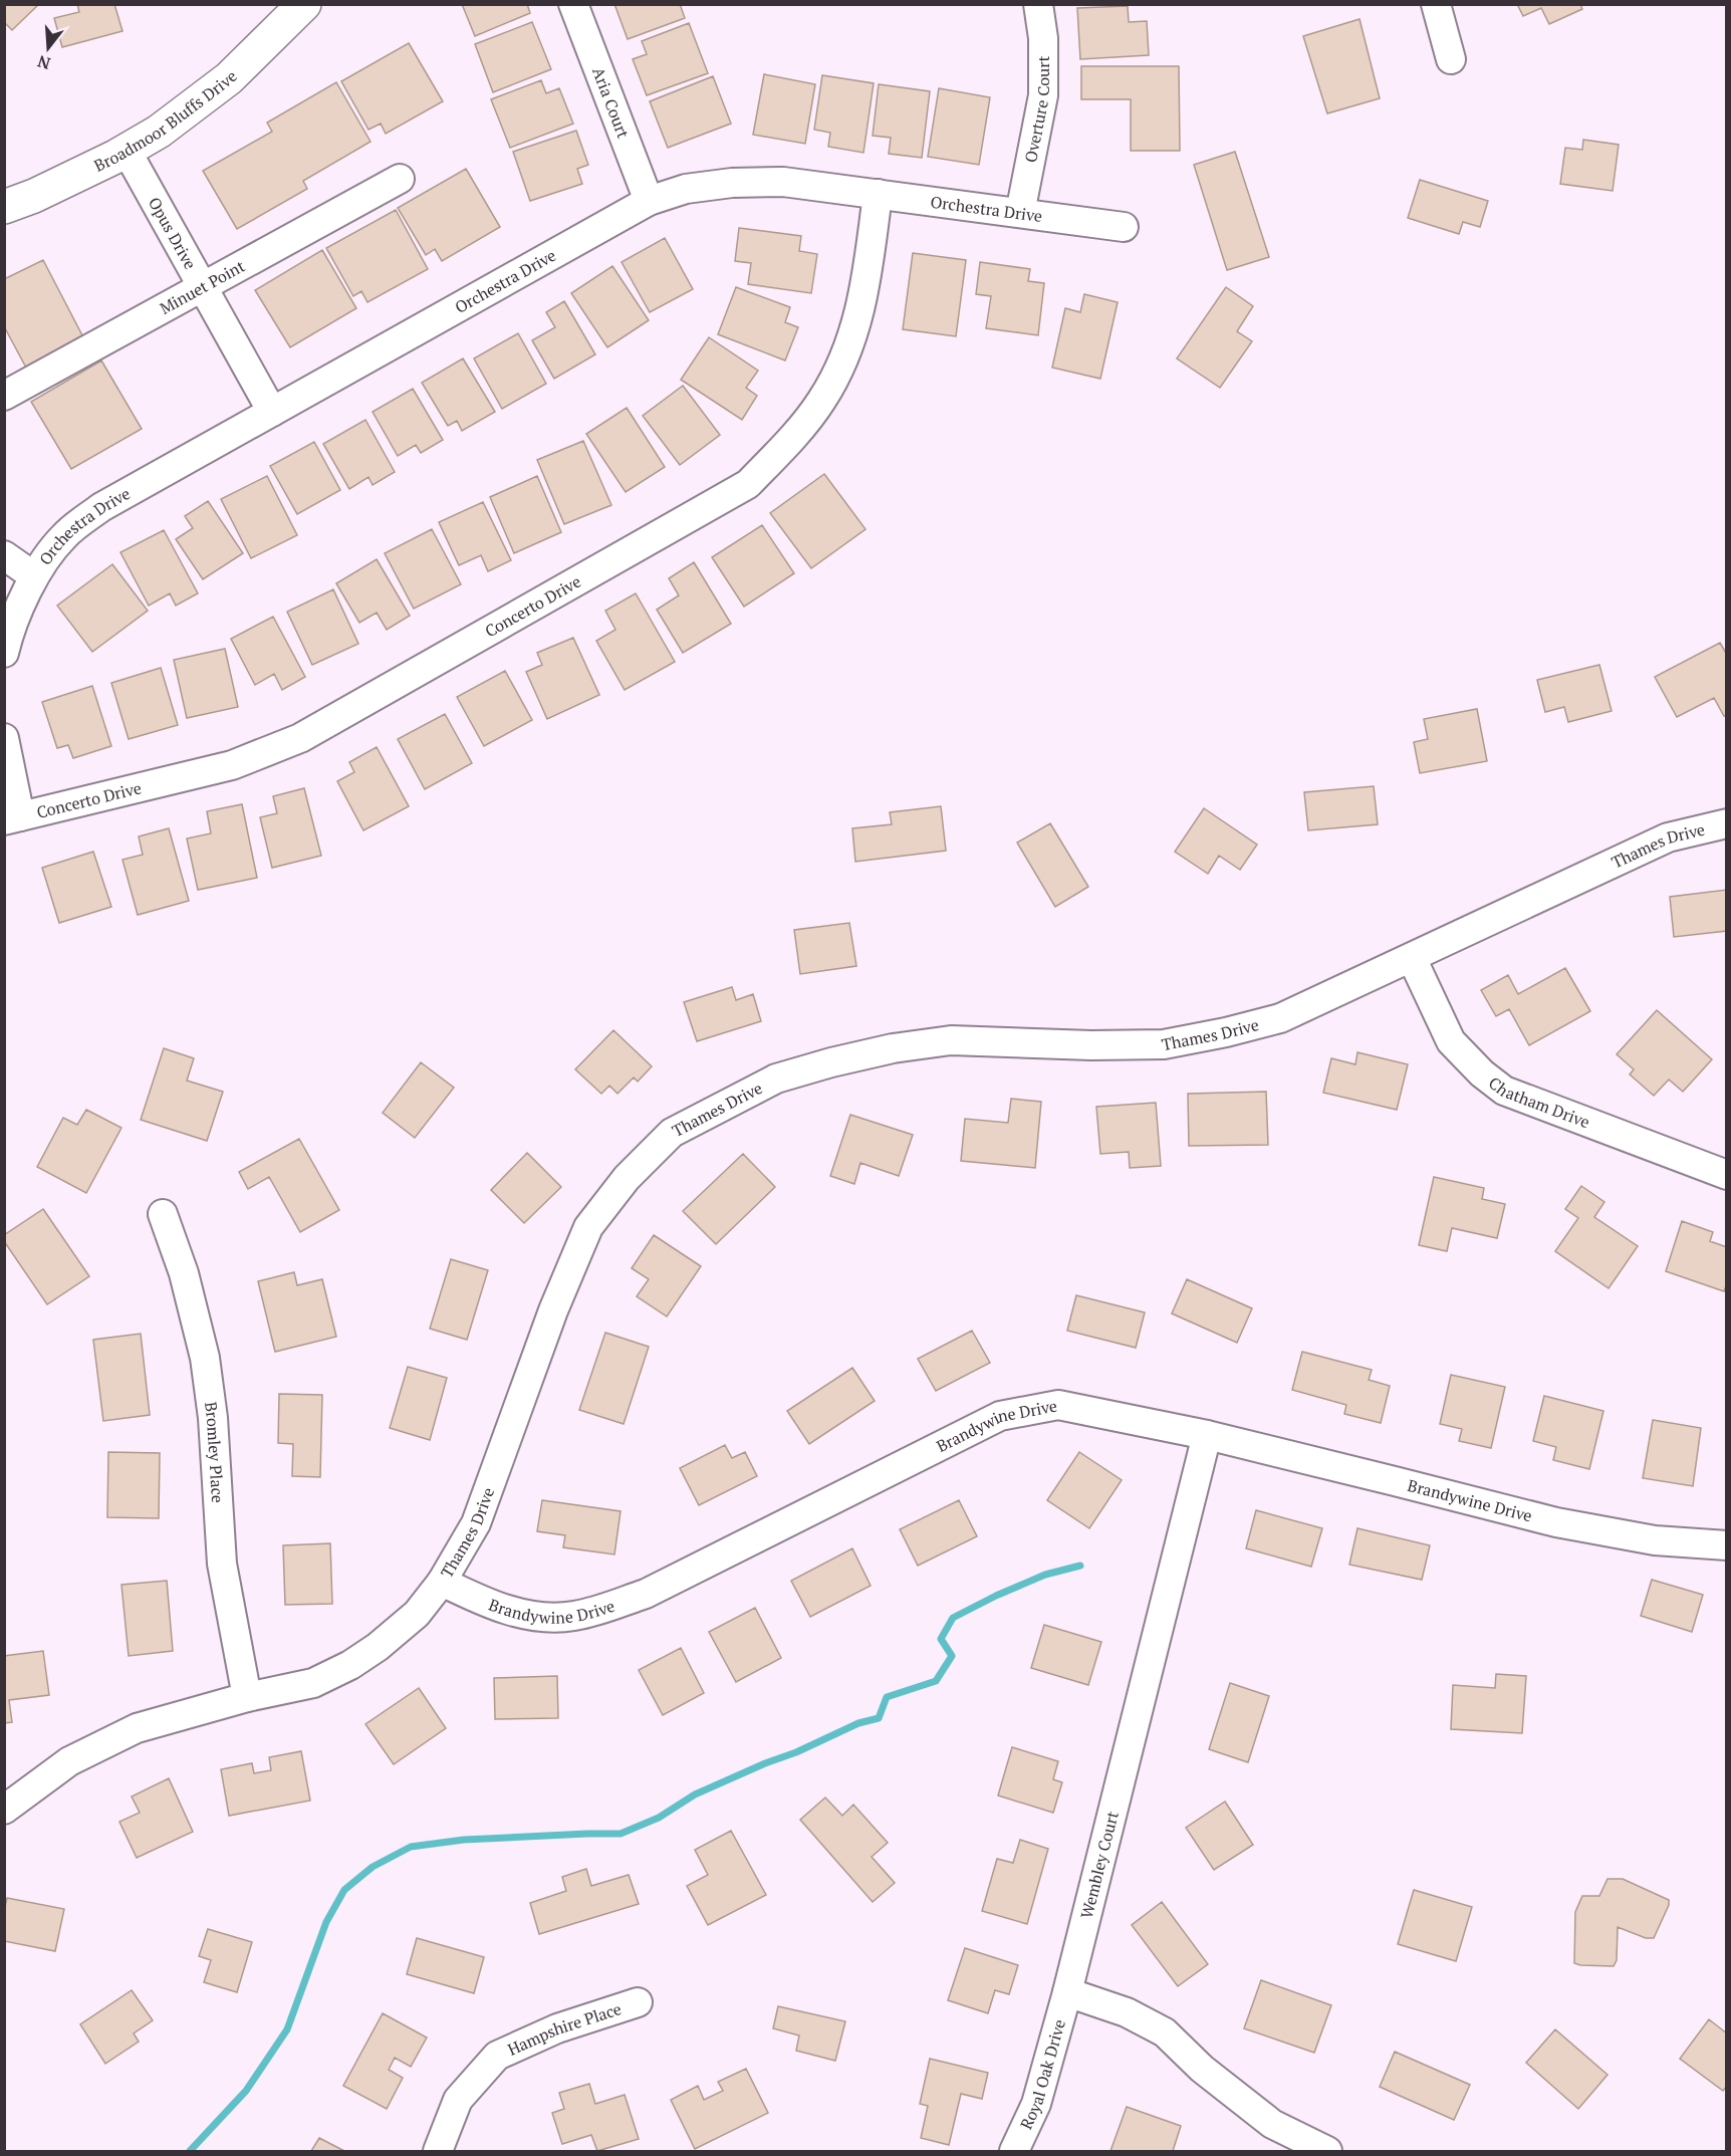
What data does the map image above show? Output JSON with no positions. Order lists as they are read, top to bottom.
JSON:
{
  "streets": {
    "street": [
      "Aria Court",
      "Overture Court",
      "Broadmoor Bluffs Drive",
      "Orchestra Drive",
      "Opus Drive",
      "Minuet Point",
      "Concerto Drive",
      "Thames Drive",
      "Chatham Drive",
      "Brandywine Drive",
      "Bromley Place",
      "Wembley Court",
      "Hampshire Place",
      "Royal Oak Drive"
    ]
  },
  "crossings": [
    ["Aria Court", "Orchestra Drive"],
    ["Overture Court", "Orchestra Drive"],
    ["Broadmoor Bluffs Drive", "Opus Drive"],
    ["Orchestra Drive", "Opus Drive"],
    ["Orchestra Drive", "Concerto Drive"],
    ["Opus Drive", "Minuet Point"],
    ["Thames Drive", "Chatham Drive"],
    ["Thames Drive", "Brandywine Drive"],
    ["Thames Drive", "Bromley Place"],
    ["Brandywine Drive", "Wembley Court"],
    ["Wembley Court", "Royal Oak Drive"]
  ],
  "north": "bottom"
}
